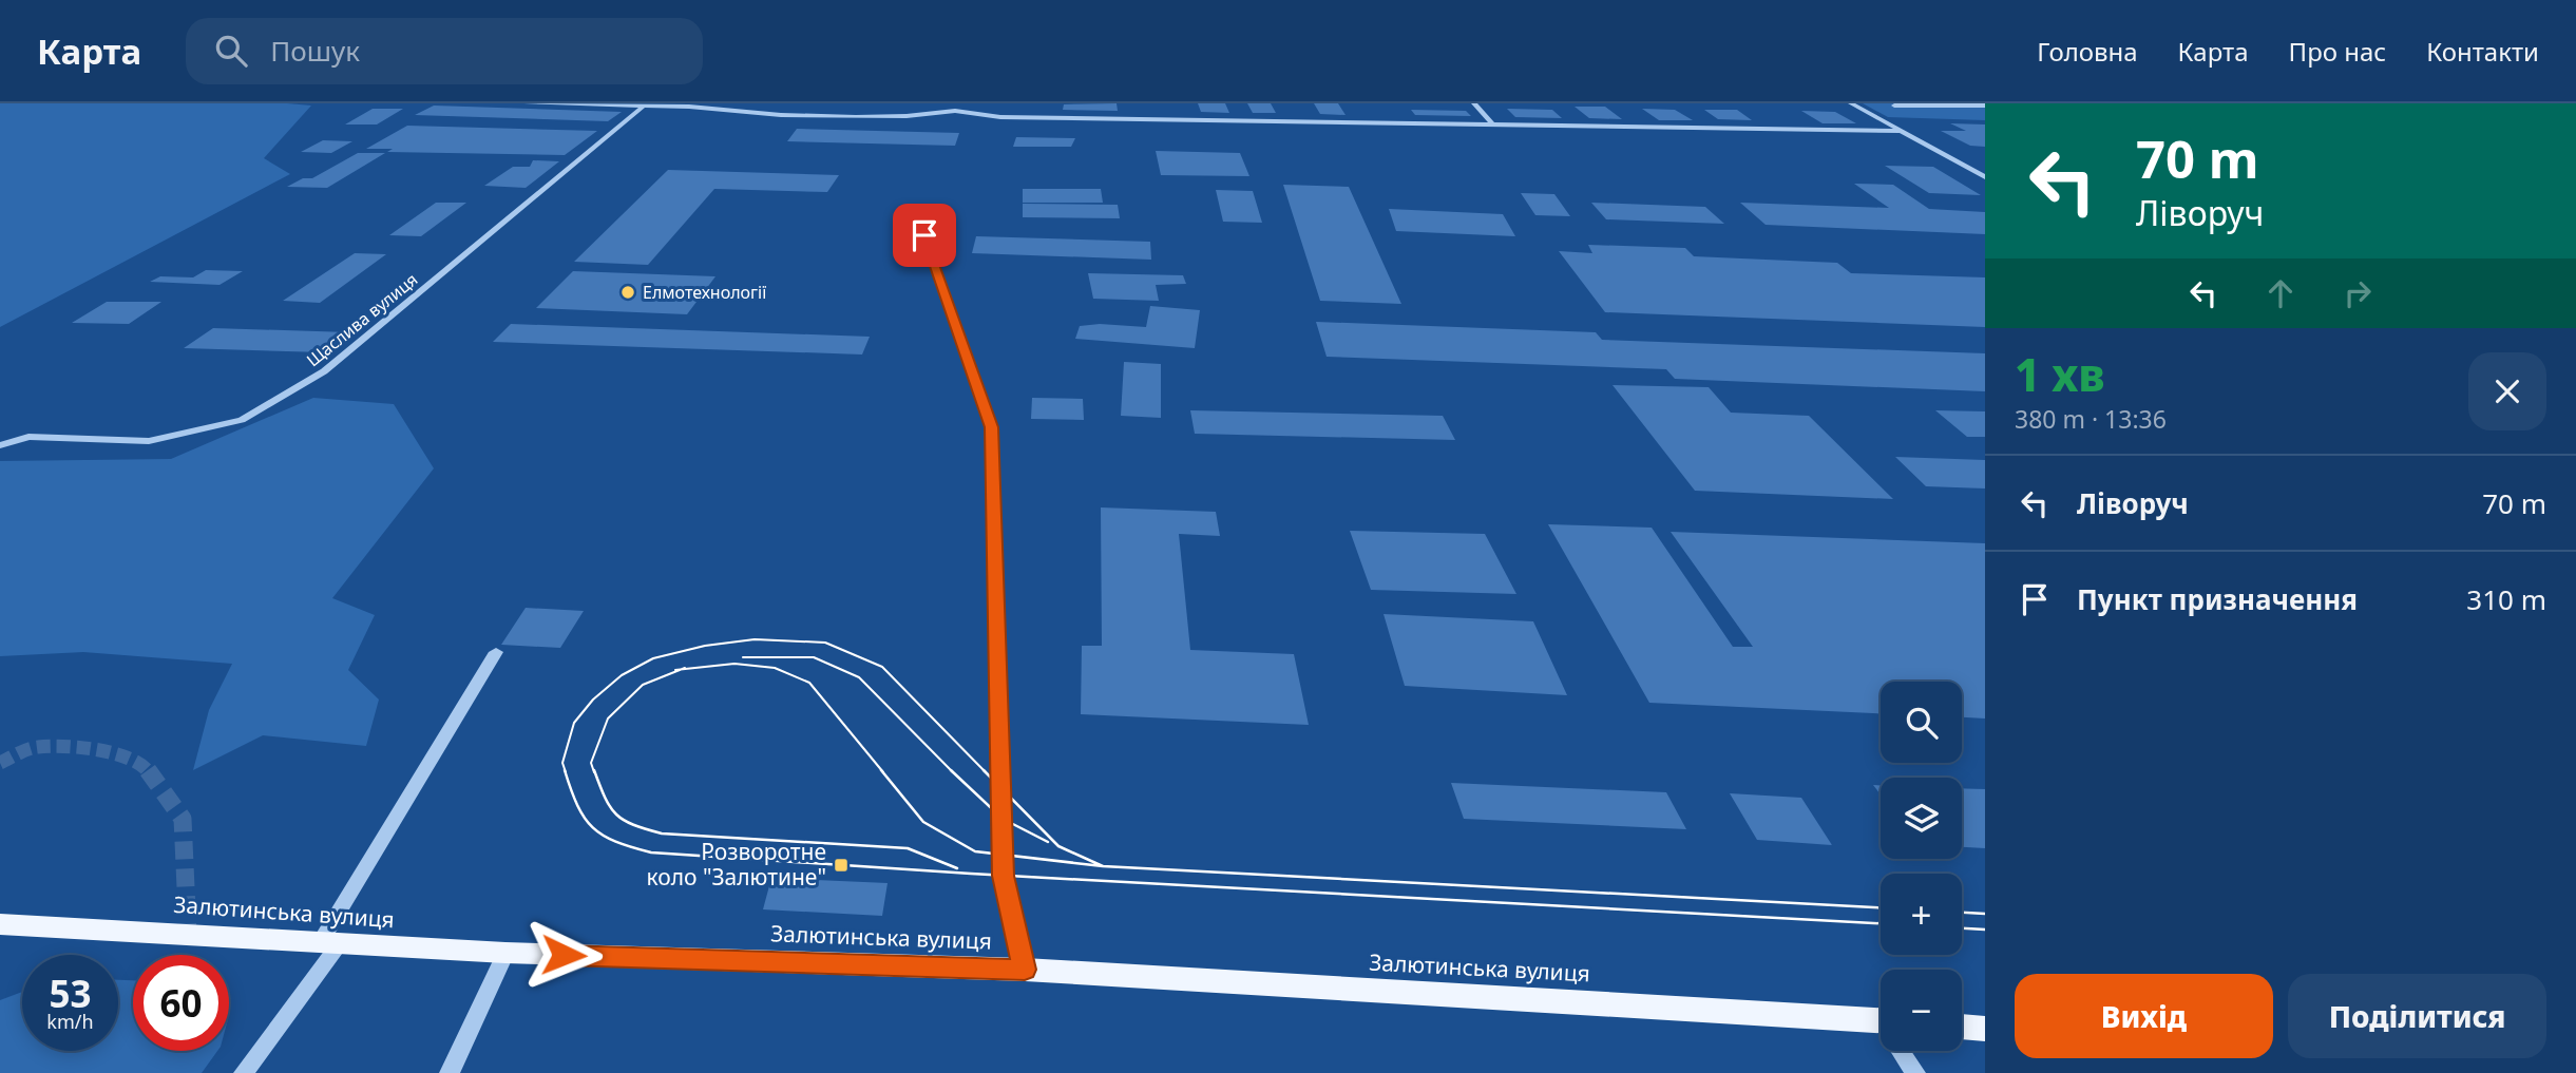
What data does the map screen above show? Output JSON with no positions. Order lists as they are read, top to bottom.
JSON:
{
  "streets": {
    "main road": ["Залютинська вулиця"],
    "street": ["Щаслива вулиця"]
  },
  "places": {
    "other": ["Елмотехнології"],
    "transit": ["Розворотне коло \"Залютине\""]
  },
  "page": {
    "header": "Карта",
    "search": "Пошук",
    "nav": [
      "Головна",
      "Карта",
      "Про нас",
      "Контакти"
    ],
    "turn": ["70 m", "Ліворуч"],
    "heading": ["1 хв", "380 m · 13:36"],
    "list": [
      {
        "name": "Ліворуч",
        "value": "70 m"
      },
      {
        "name": "Пункт призначення",
        "value": "310 m"
      }
    ],
    "map_buttons": ["+", "−"],
    "speed": "53 km/h",
    "limit": "60",
    "buttons": ["Вихід", "Поділитися"]
  }
}
